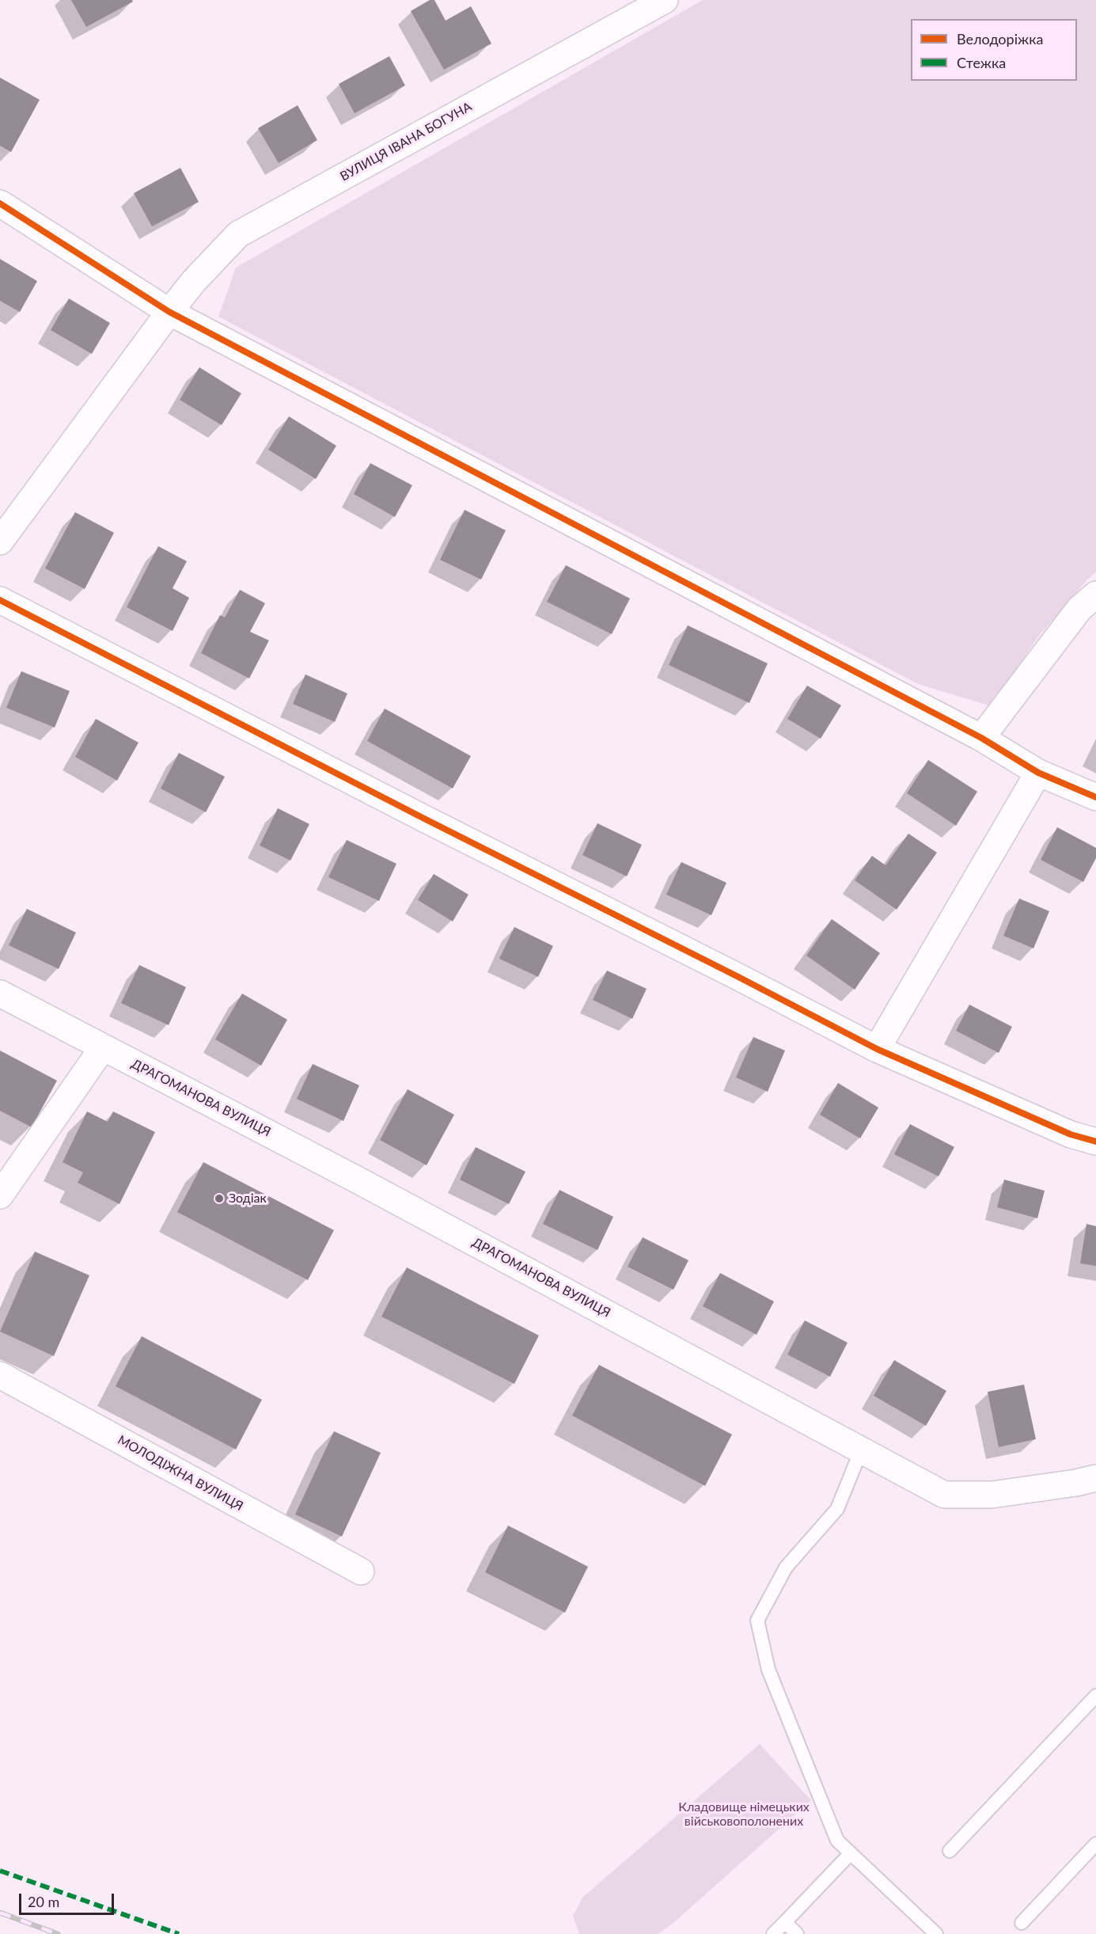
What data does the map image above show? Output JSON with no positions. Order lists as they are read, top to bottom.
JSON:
{
  "streets": {
    "street": ["ВУЛИЦЯ ІВАНА БОГУНА", "ДРАГОМАНОВА ВУЛИЦЯ", "МОЛОДІЖНА ВУЛИЦЯ"]
  },
  "parks": ["Кладовище німецьких військовополонених"],
  "places": ["Зодiак"],
  "legend": ["Велодоріжка", "Стежка"],
  "scale_bar": "20 m"
}
